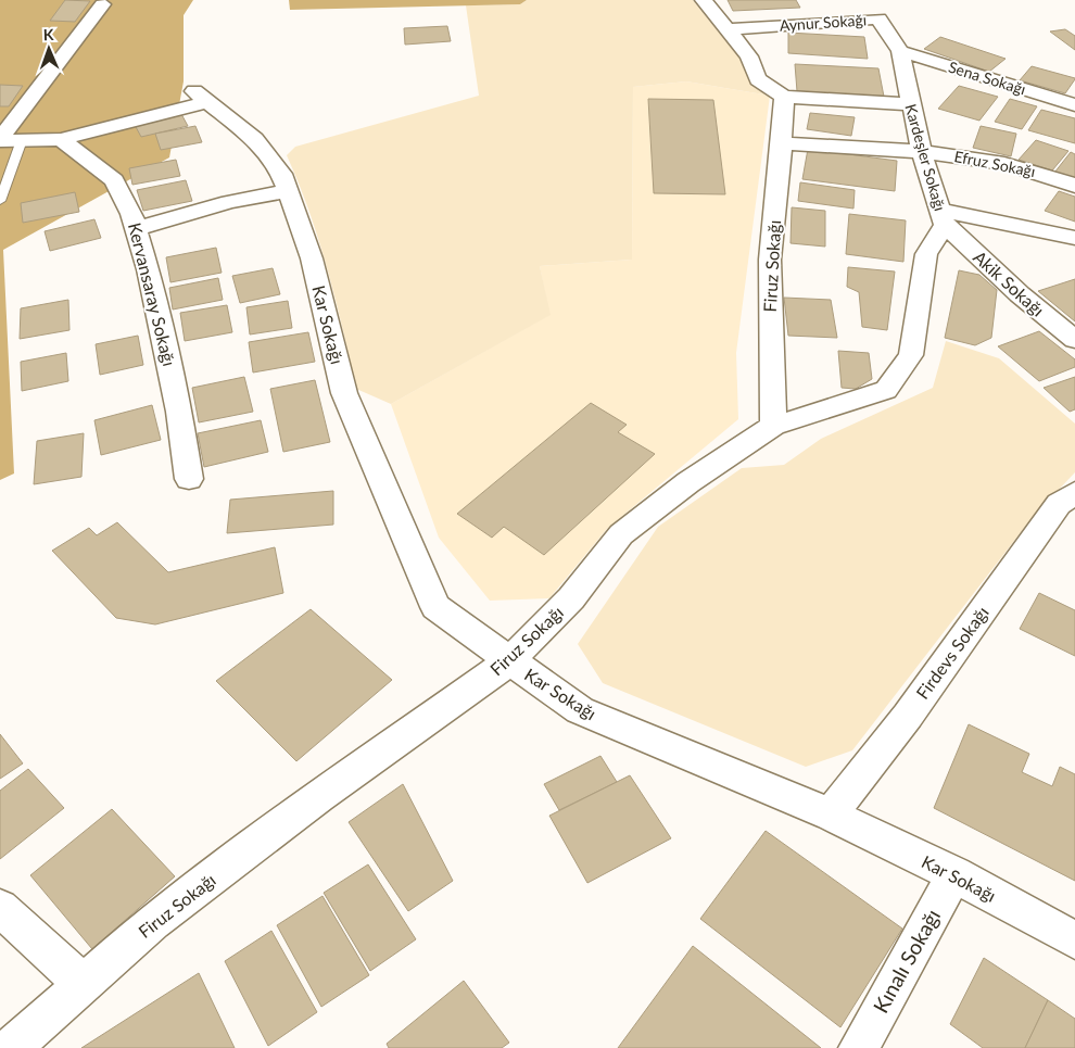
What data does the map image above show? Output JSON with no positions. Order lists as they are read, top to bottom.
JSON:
{
  "streets": {
    "street": [
      "Aynur Sokağı",
      "Sena Sokağı",
      "Kardeşler Sokağı",
      "Efruz Sokağı",
      "Firuz Sokağı",
      "Akik Sokağı",
      "Kervansaray Sokağı",
      "Kar Sokağı",
      "Firdevs Sokağı",
      "Kınalı Sokağı"
    ]
  },
  "crossings": [
    ["Aynur Sokağı", "Sena Sokağı"],
    ["Aynur Sokağı", "Kardeşler Sokağı"],
    ["Sena Sokağı", "Kardeşler Sokağı"],
    ["Kardeşler Sokağı", "Efruz Sokağı"],
    ["Kardeşler Sokağı", "Firuz Sokağı"],
    ["Kardeşler Sokağı", "Akik Sokağı"],
    ["Efruz Sokağı", "Firuz Sokağı"],
    ["Firuz Sokağı", "Kar Sokağı"],
    ["Kervansaray Sokağı", "Kar Sokağı"],
    ["Kar Sokağı", "Firdevs Sokağı"],
    ["Kar Sokağı", "Kınalı Sokağı"]
  ],
  "north": "top"
}
